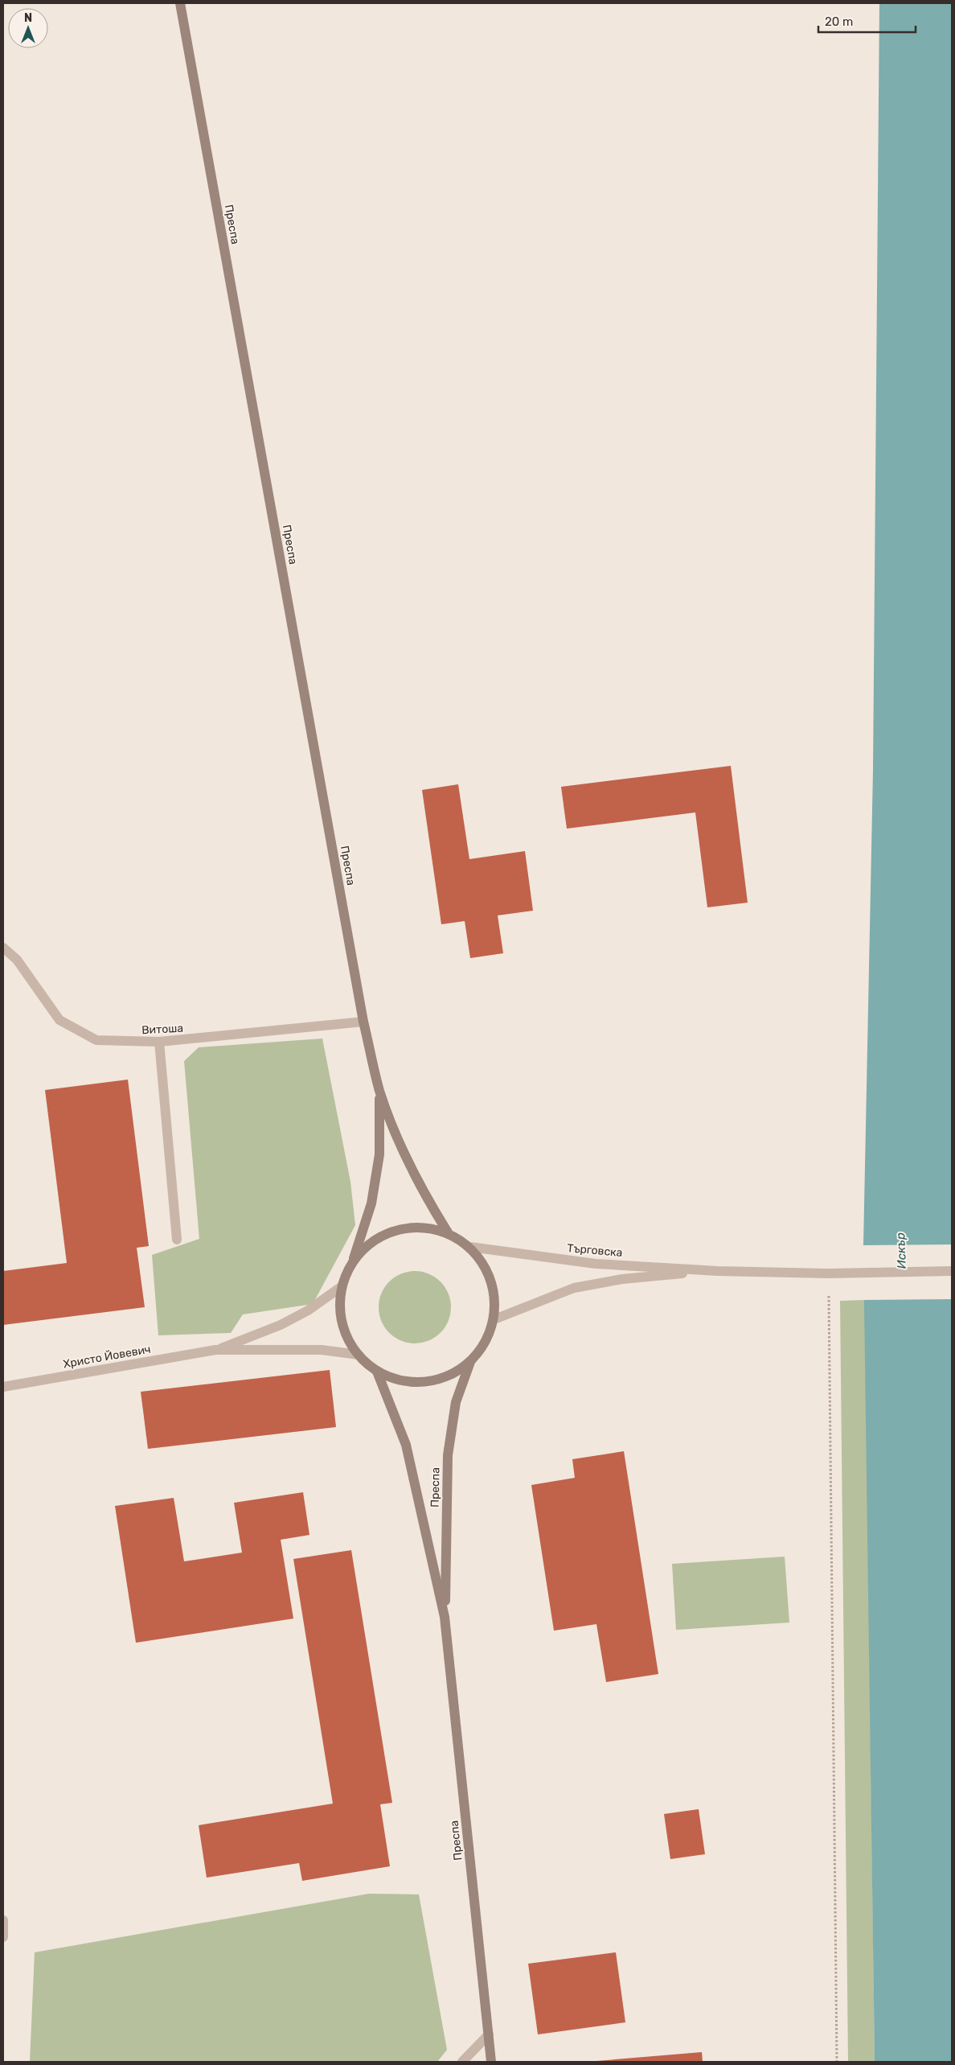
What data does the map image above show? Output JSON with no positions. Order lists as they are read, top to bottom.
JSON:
{
  "streets": {
    "main road": ["Преспа"],
    "street": ["Витоша", "Търговска", "Христо Йовевич"]
  },
  "crossings": [
    ["Преспа", "Витоша"]
  ],
  "water": ["Искър"],
  "scale_bar": "20 m",
  "north": "top"
}
